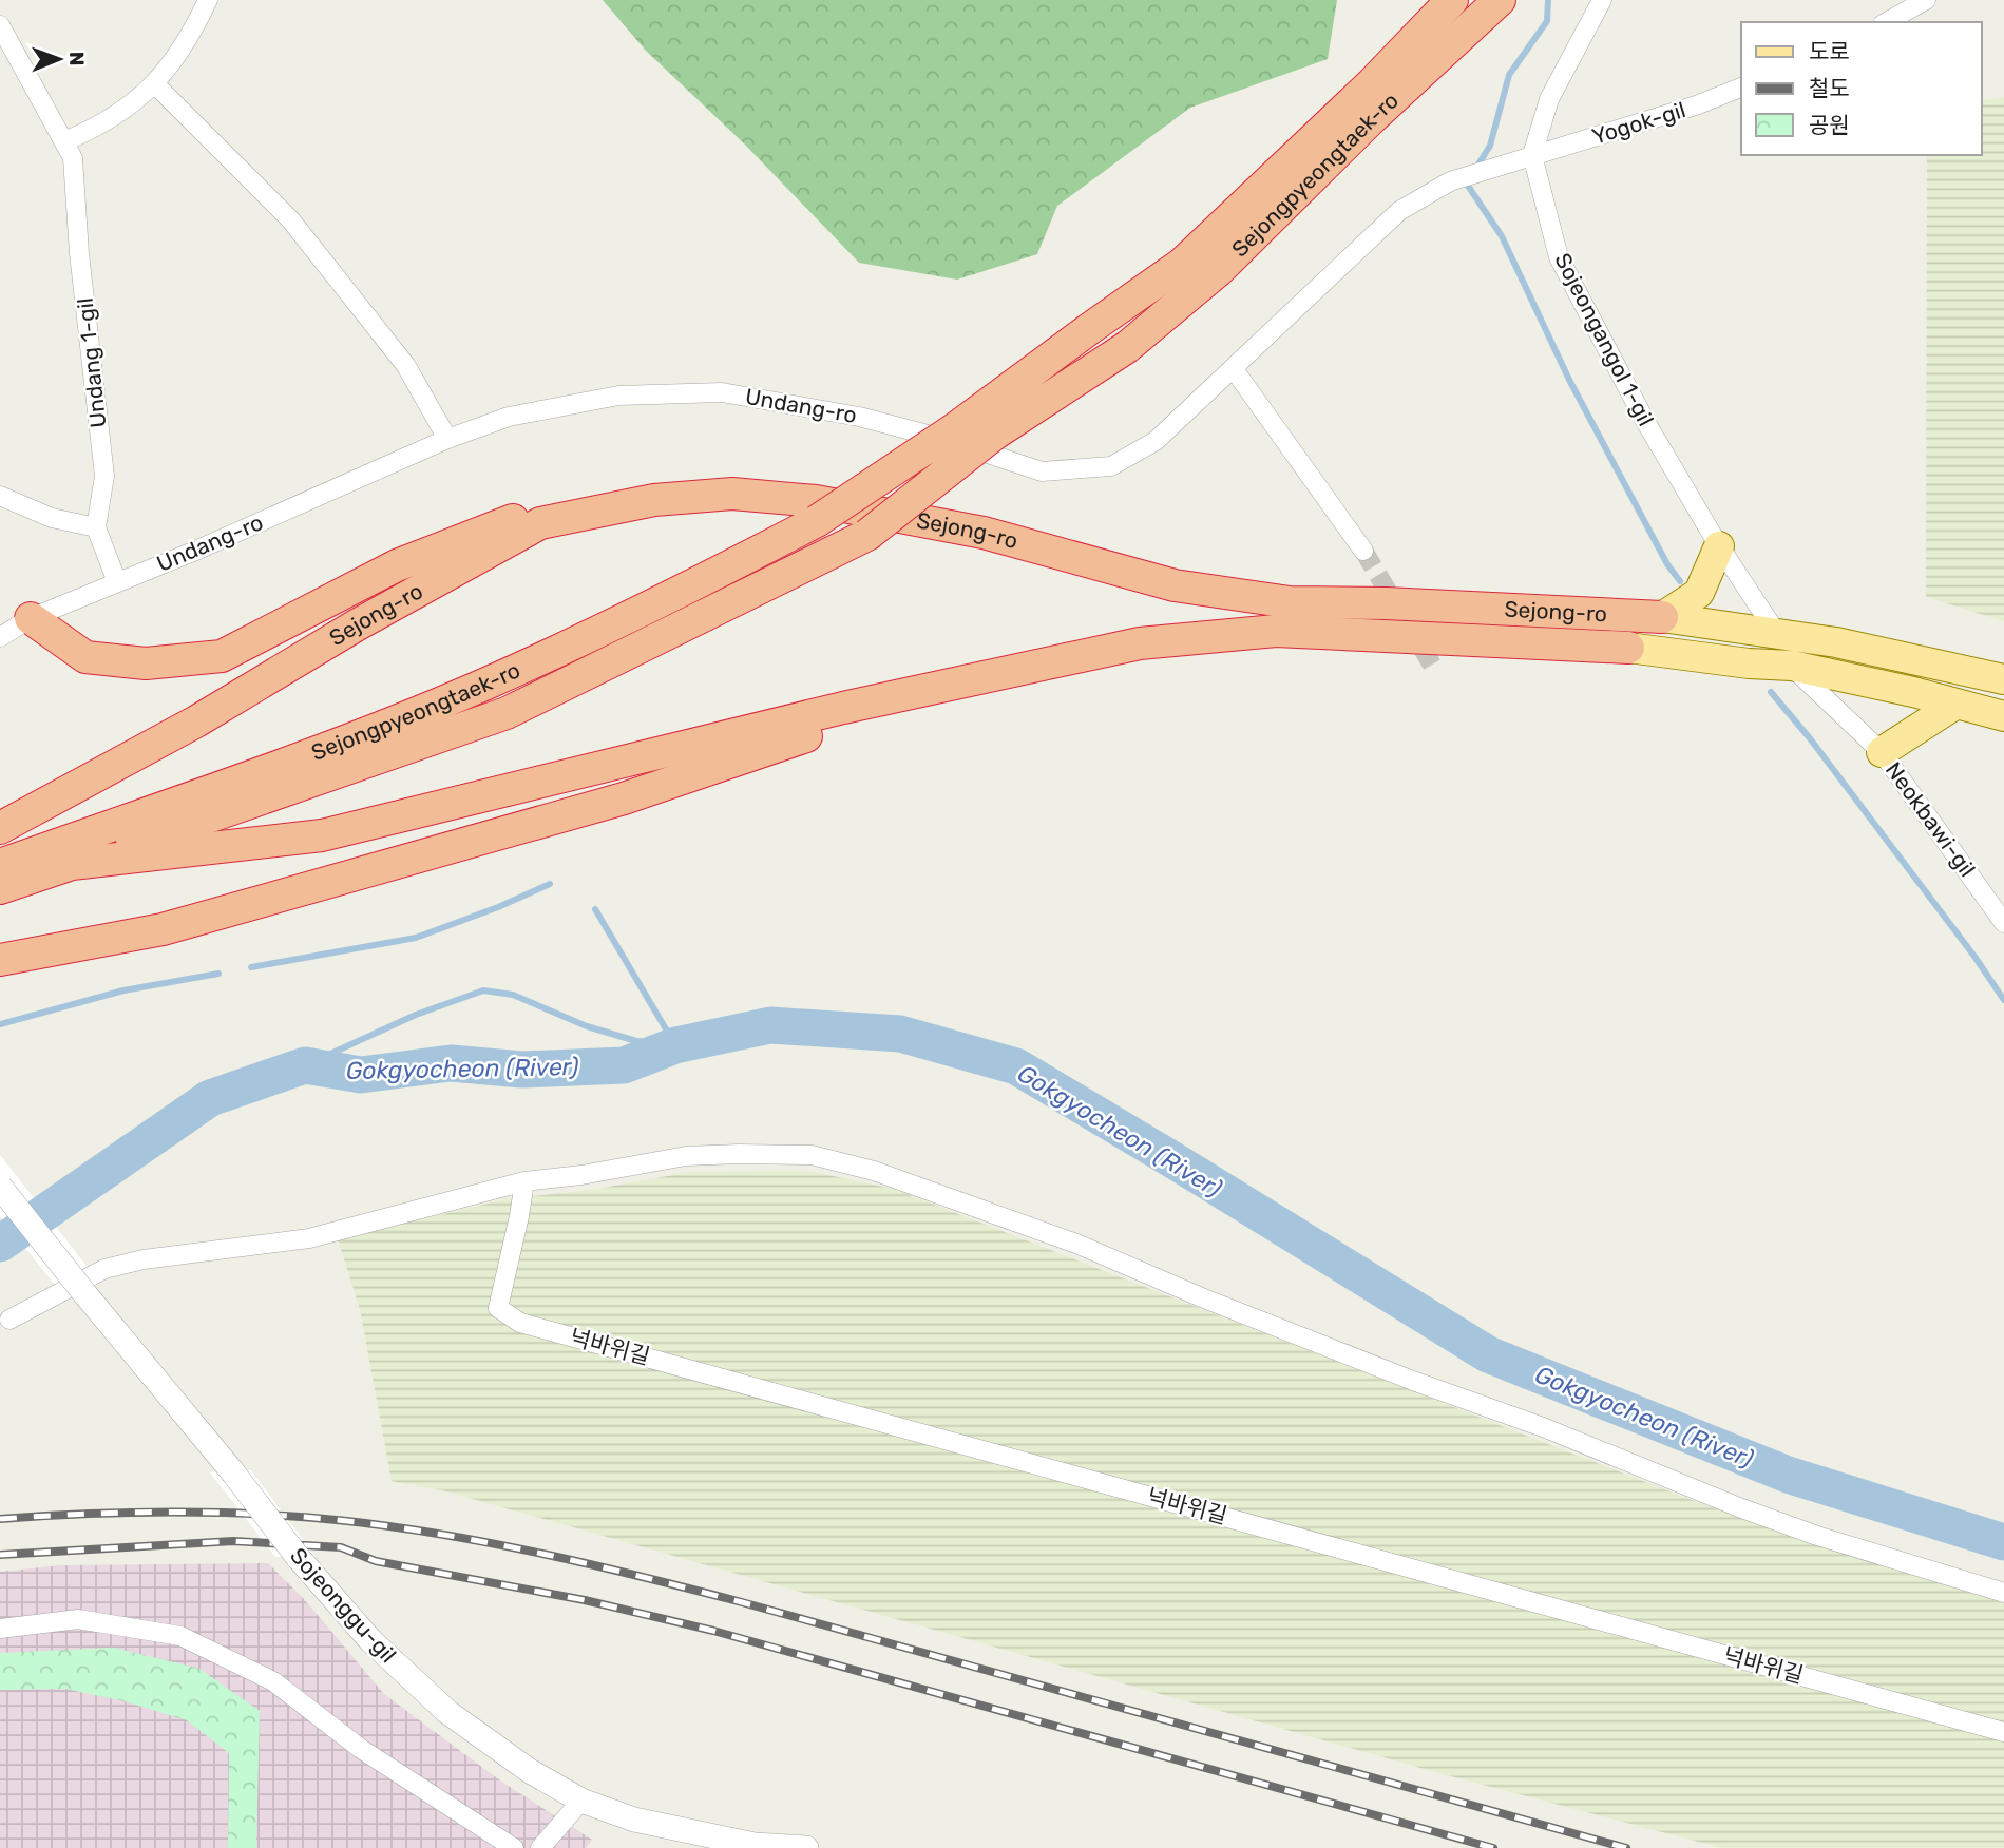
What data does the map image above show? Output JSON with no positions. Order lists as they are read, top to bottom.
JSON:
{
  "streets": {
    "highway": ["Sejongpyeongtaek-ro", "Sejong-ro"],
    "street": [
      "Yogok-gil",
      "Sojeongangol 1-gil",
      "Undang 1-gil",
      "Undang-ro",
      "Neokbawi-gil",
      "넉바위길",
      "Sojeonggu-gil"
    ]
  },
  "crossings": [
    ["Yogok-gil", "Sojeongangol 1-gil"],
    ["Yogok-gil", "Undang-ro"],
    ["Sejongpyeongtaek-ro", "Sejong-ro"],
    ["Sojeongangol 1-gil", "Undang-ro"],
    ["Sojeongangol 1-gil", "Sejong-ro"],
    ["Sojeongangol 1-gil", "Neokbawi-gil"],
    ["Sejong-ro", "Neokbawi-gil"]
  ],
  "water": ["Gokgyocheon (River)"],
  "legend": ["도로", "철도", "공원"],
  "north": "right"
}
